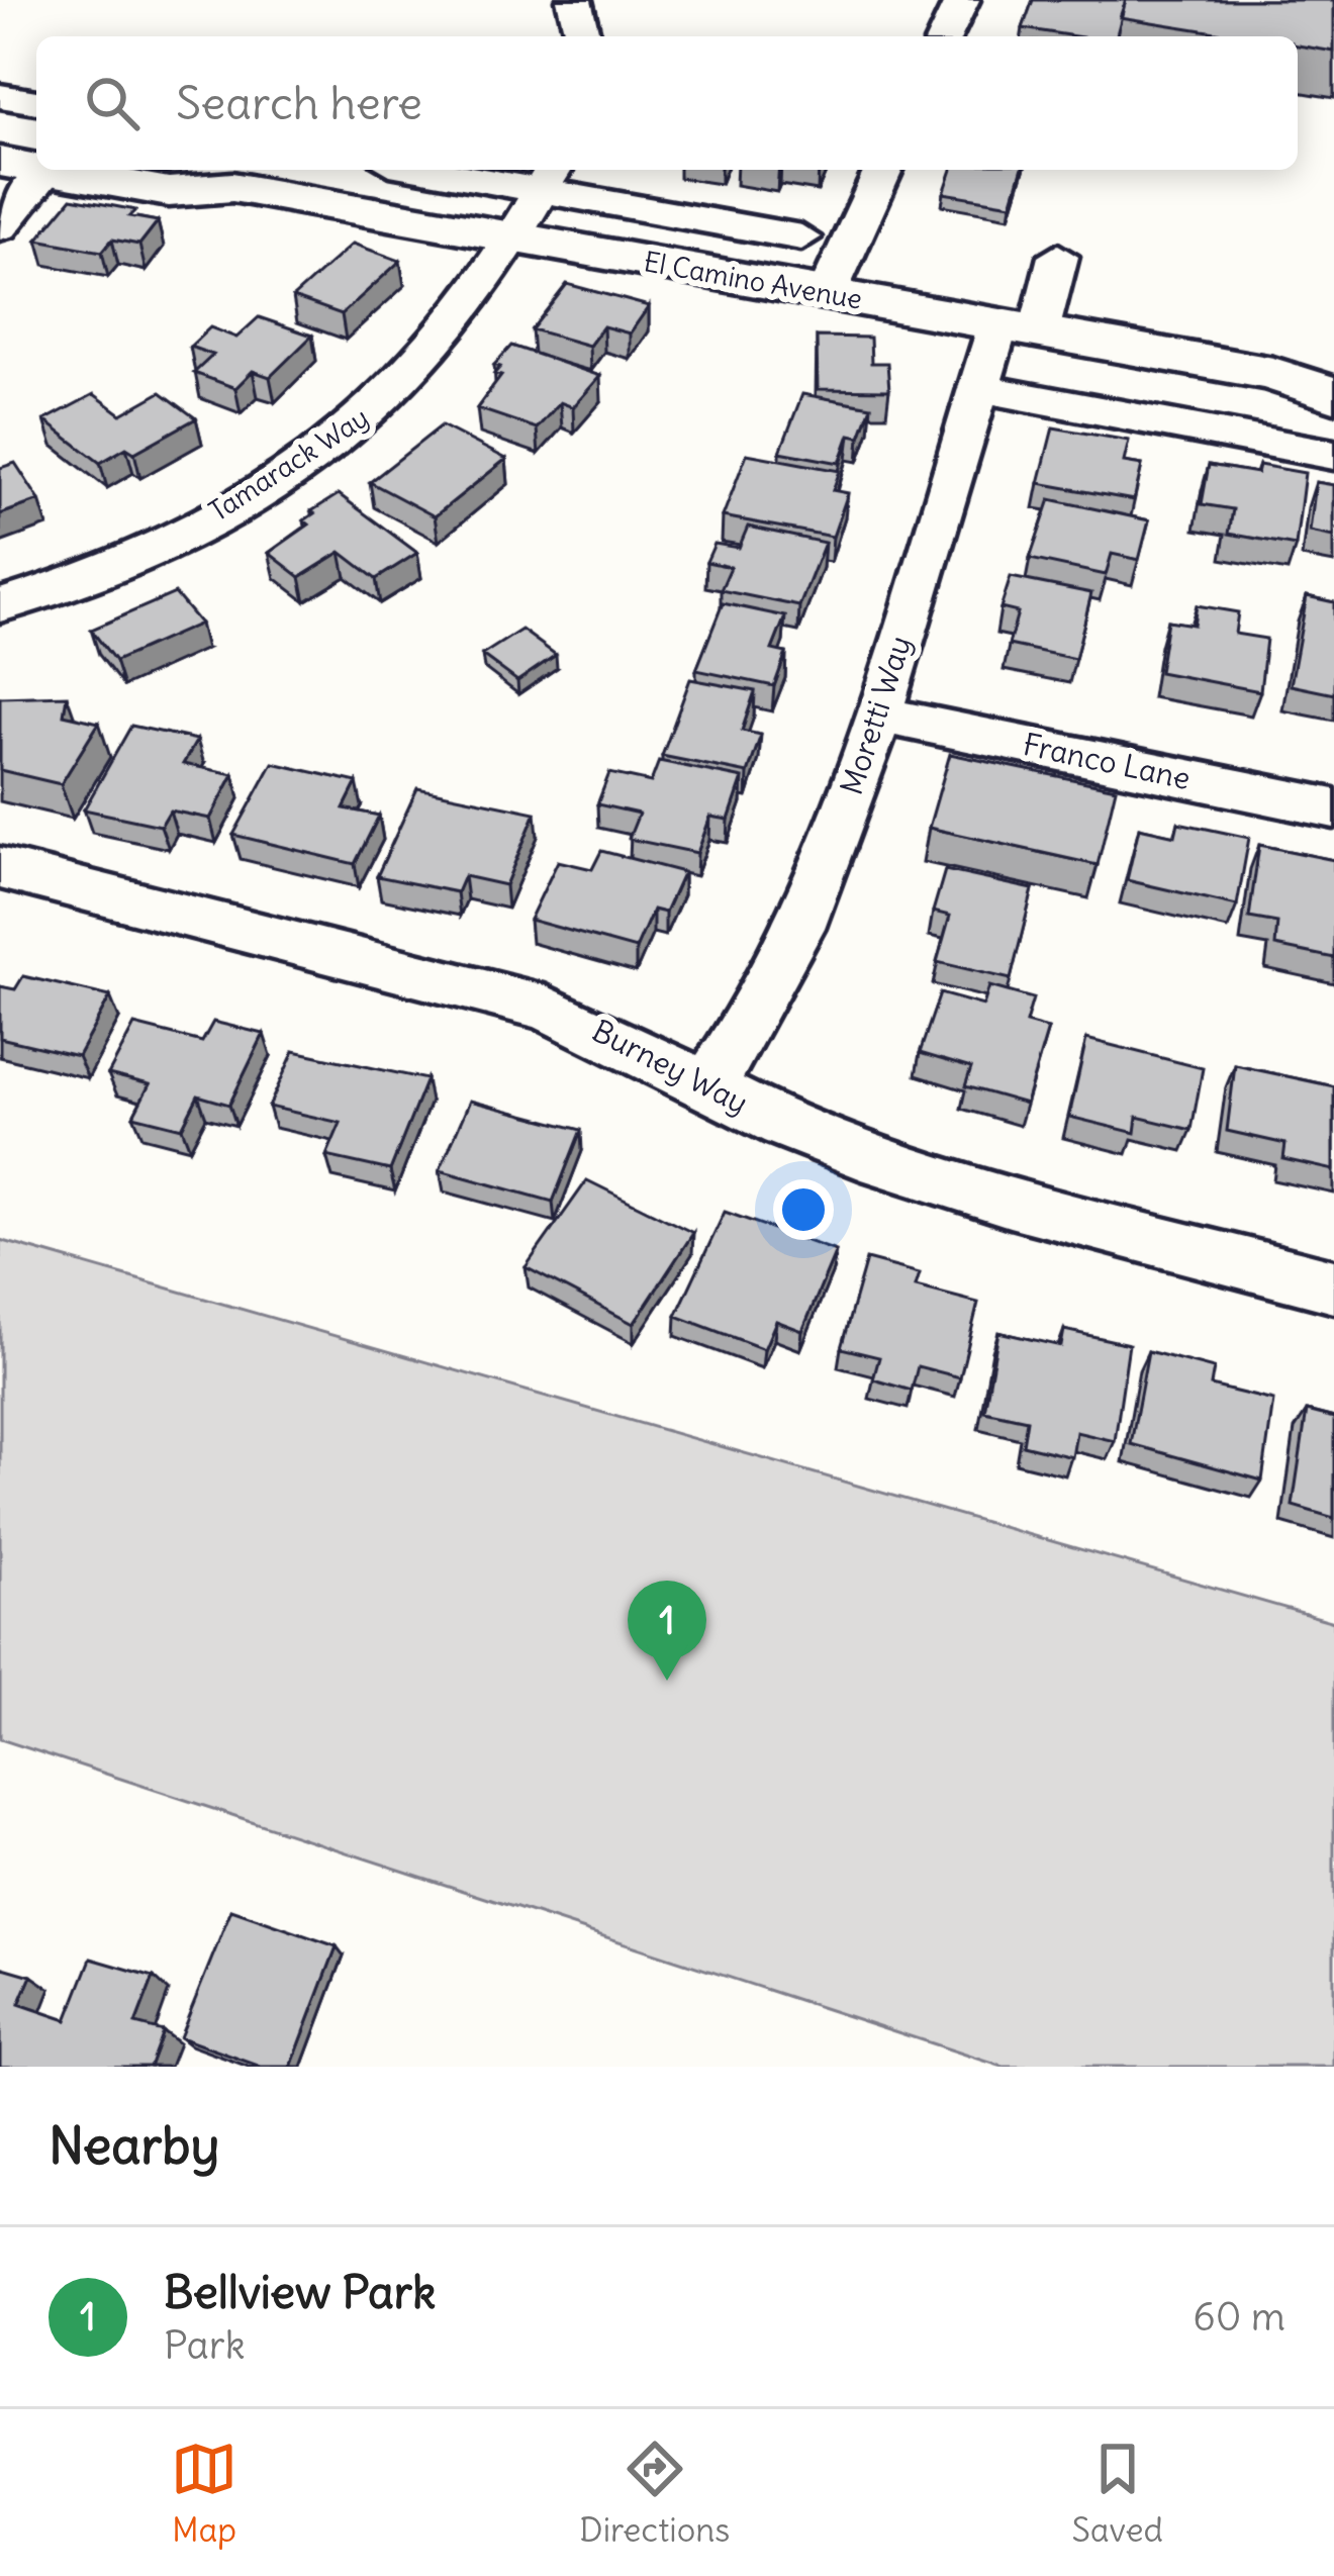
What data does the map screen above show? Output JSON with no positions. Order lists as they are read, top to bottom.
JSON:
{
  "streets": {
    "main road": ["El Camino Avenue"],
    "street": [
      "Tamarack Way",
      "Moretti Way",
      "Franco Lane",
      "Burney Way"
    ]
  },
  "crossings": [
    ["El Camino Avenue", "Tamarack Way"],
    ["El Camino Avenue", "Moretti Way"],
    ["Moretti Way", "Franco Lane"],
    ["Moretti Way", "Burney Way"]
  ],
  "page": {
    "search": "Search here",
    "pins": "1",
    "heading": "Nearby",
    "list": [
      {
        "mark": "1",
        "name": "Bellview Park",
        "note": "Park",
        "value": "60 m"
      }
    ],
    "nav": ["Map", "Directions", "Saved"]
  }
}
